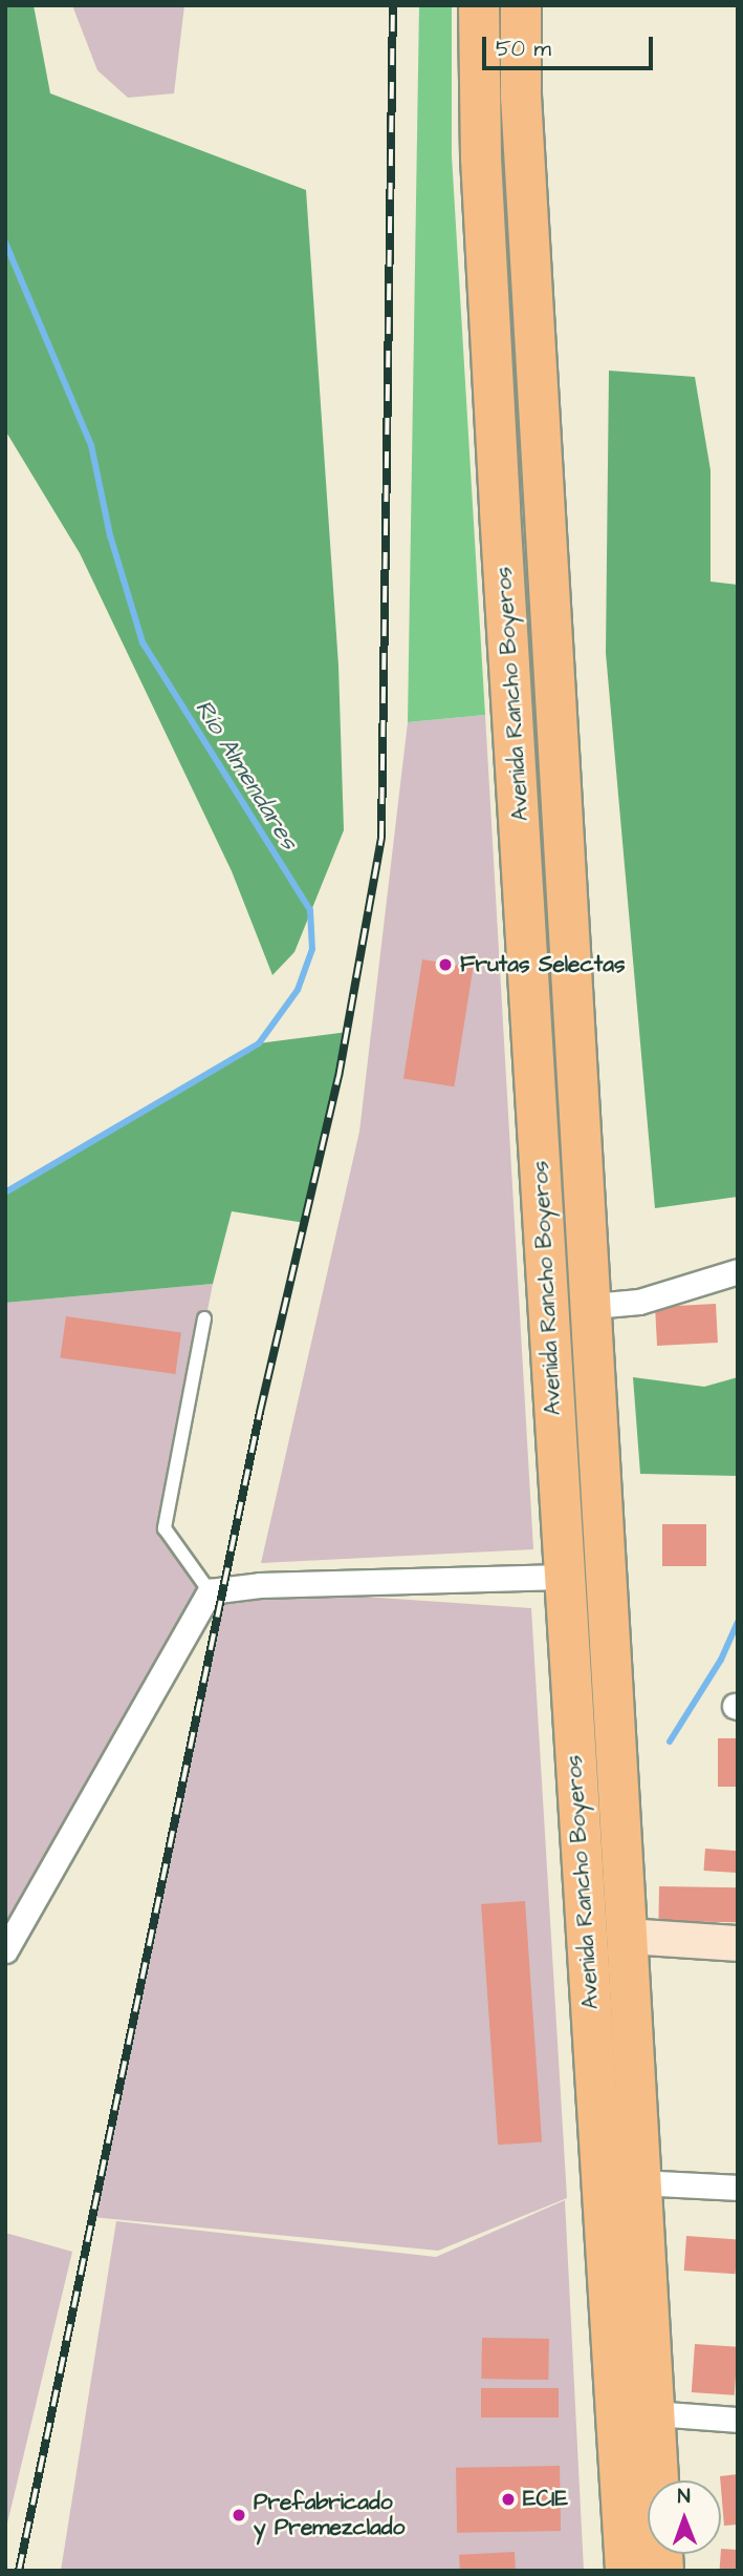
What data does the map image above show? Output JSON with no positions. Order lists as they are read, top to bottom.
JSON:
{
  "streets": {
    "highway": ["Avenida Rancho Boyeros"]
  },
  "water": ["Río Almendares"],
  "places": ["Frutas Selectas", "ECIE", "Prefabricado y Premezclado"],
  "scale_bar": "50 m",
  "north": "top"
}
